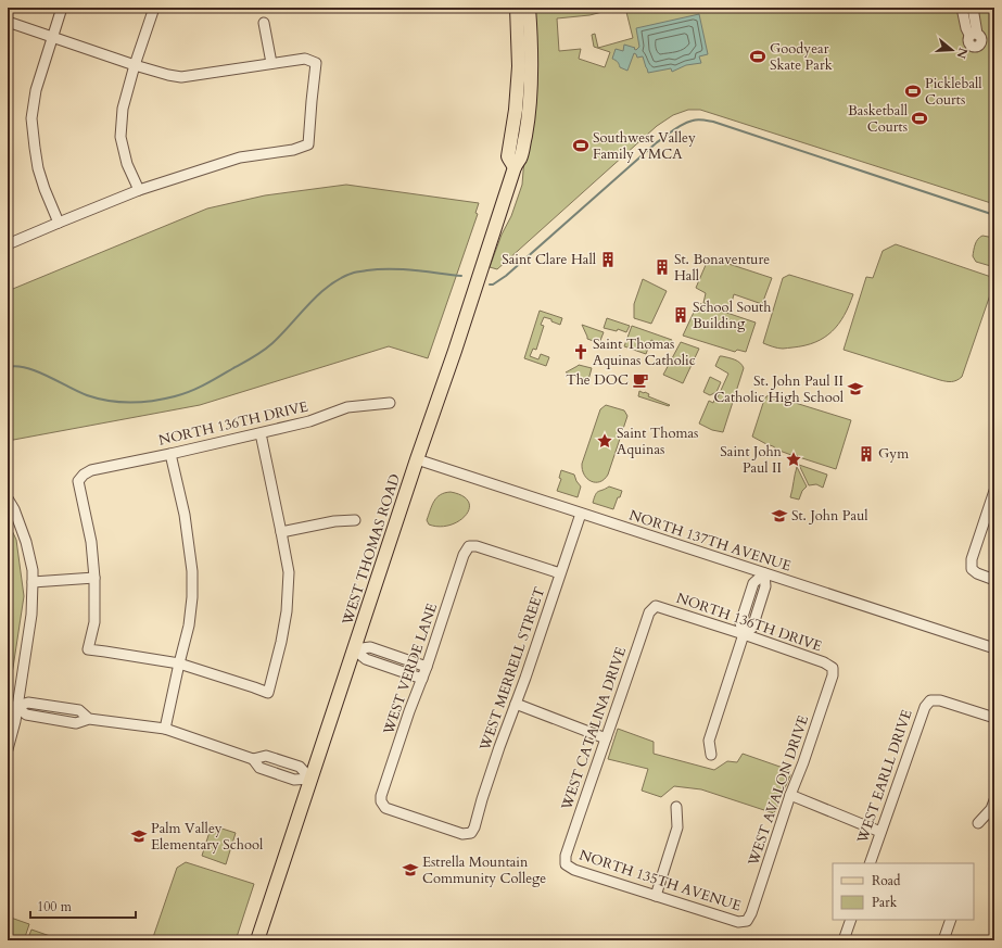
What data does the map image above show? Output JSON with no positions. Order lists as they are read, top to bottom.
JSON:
{
  "streets": {
    "main road": ["WEST THOMAS ROAD"],
    "street": [
      "NORTH 136TH DRIVE",
      "NORTH 137TH AVENUE",
      "WEST VERDE LANE",
      "WEST MERRELL STREET",
      "WEST CATALINA DRIVE",
      "WEST EARLL DRIVE",
      "WEST AVALON DRIVE",
      "NORTH 135TH AVENUE"
    ]
  },
  "crossings": [
    ["NORTH 136TH DRIVE", "WEST CATALINA DRIVE"],
    ["NORTH 136TH DRIVE", "WEST AVALON DRIVE"],
    ["NORTH 137TH AVENUE", "WEST THOMAS ROAD"],
    ["NORTH 137TH AVENUE", "WEST MERRELL STREET"],
    ["WEST VERDE LANE", "WEST MERRELL STREET"],
    ["WEST CATALINA DRIVE", "NORTH 135TH AVENUE"],
    ["WEST AVALON DRIVE", "NORTH 135TH AVENUE"]
  ],
  "places": {
    "sports": [
      "Goodyear Skate Park",
      "Pickleball Courts",
      "Basketball Courts",
      "Southwest Valley Family YMCA"
    ],
    "building": [
      "Saint Clare Hall",
      "St. Bonaventure Hall",
      "School South Building",
      "Gym"
    ],
    "church": ["Saint Thomas Aquinas Catholic"],
    "cafe": ["The DOC"],
    "school or university": [
      "St. John Paul II Catholic High School",
      "St. John Paul",
      "Palm Valley Elementary School",
      "Estrella Mountain Community College"
    ],
    "place": ["Saint Thomas Aquinas", "Saint John Paul II"]
  },
  "legend": ["Road", "Park"],
  "scale_bar": "100 m",
  "north": "right"
}
